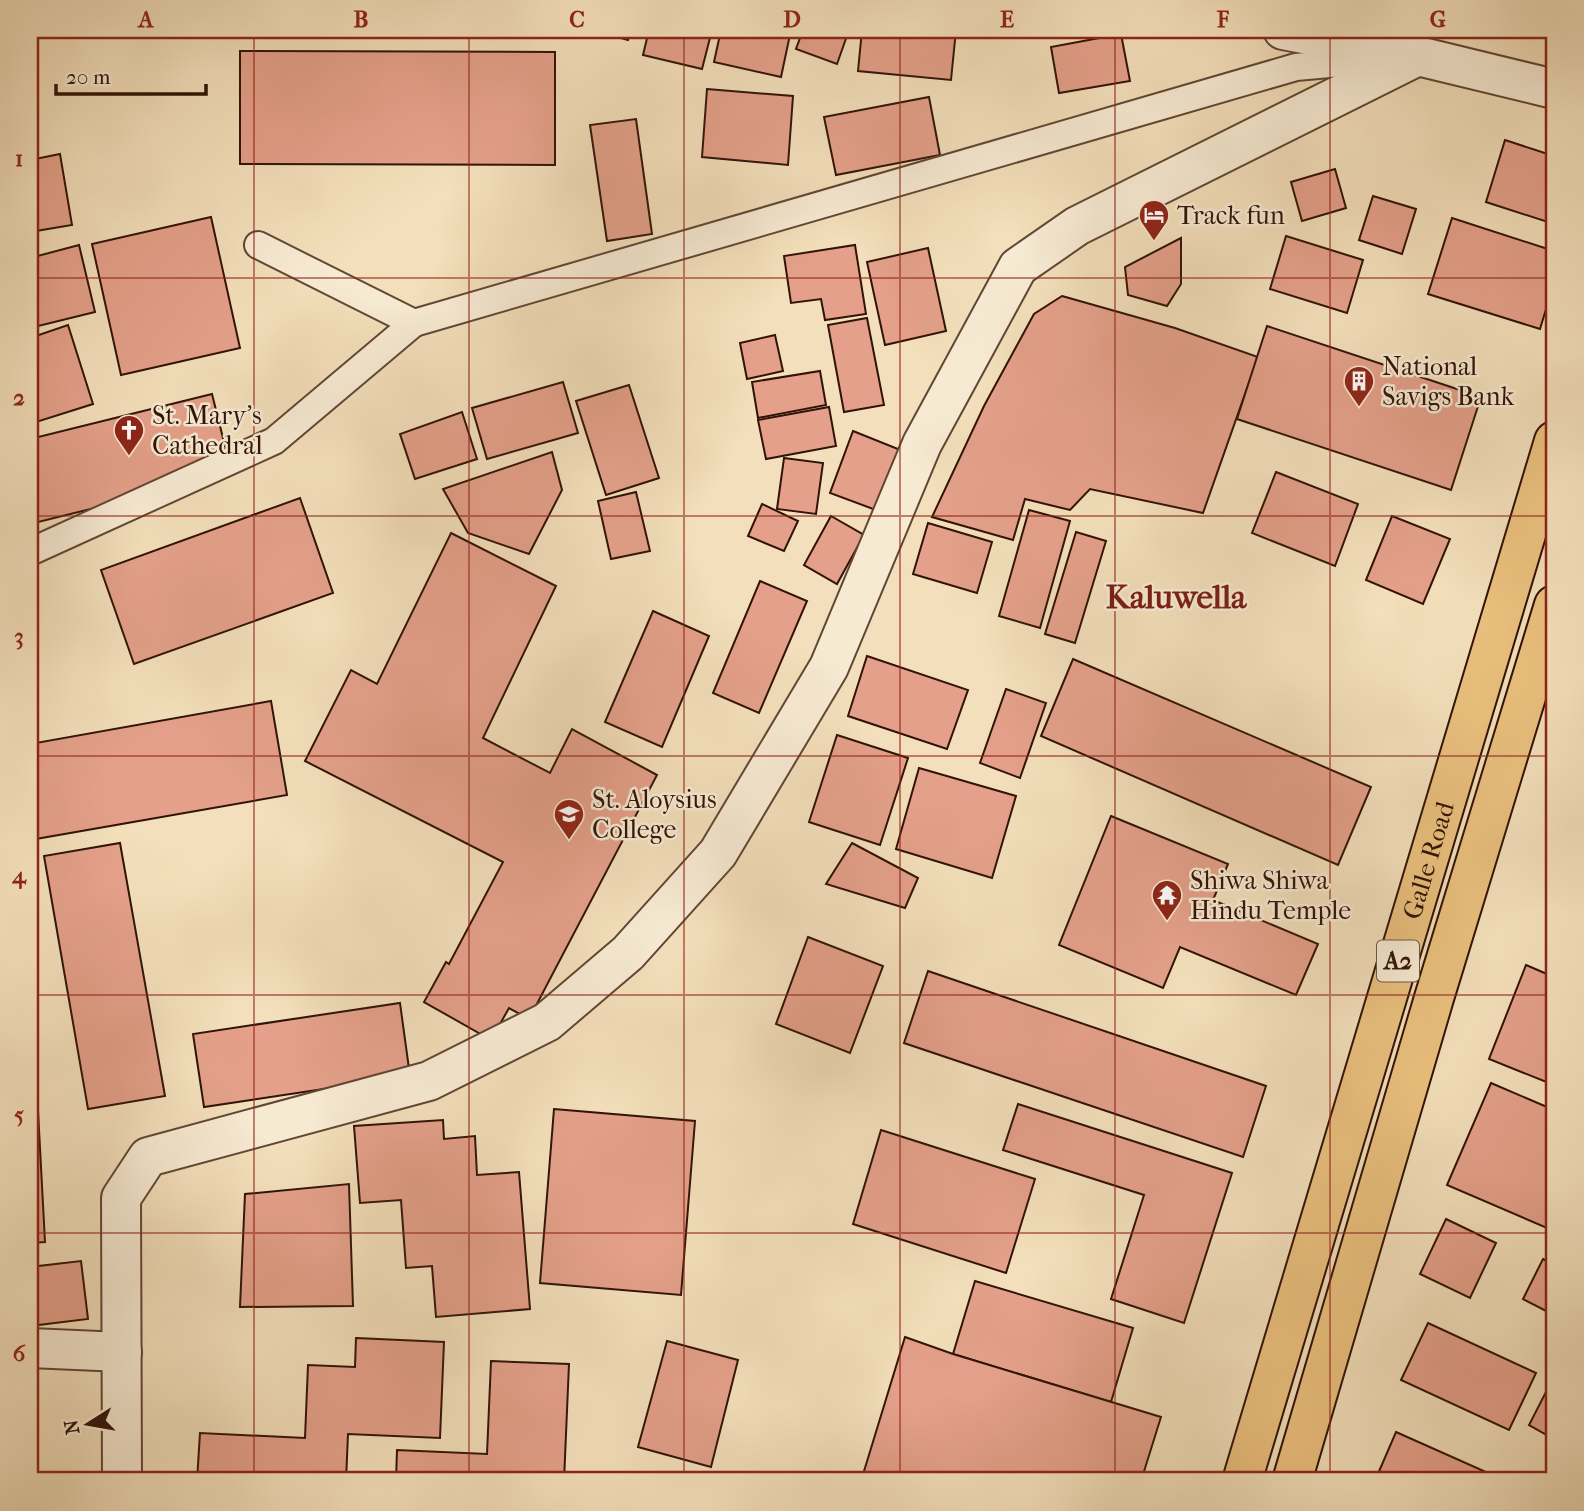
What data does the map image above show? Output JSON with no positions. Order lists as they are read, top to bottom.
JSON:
{
  "streets": {
    "highway": ["Galle Road", "A2"]
  },
  "districts": ["Kaluwella"],
  "places": {
    "hotel": ["Track fun"],
    "building": ["National Savigs Bank"],
    "church": ["St. Mary's Cathedral"],
    "school or university": ["St. Aloysius College"],
    "temple": ["Shiwa Shiwa Hindu Temple"]
  },
  "scale_bar": "20 m",
  "north": "left",
  "grid": {
    "columns": [
      "A",
      "B",
      "C",
      "D",
      "E",
      "F",
      "G"
    ],
    "rows": [
      "1",
      "2",
      "3",
      "4",
      "5",
      "6"
    ]
  }
}
